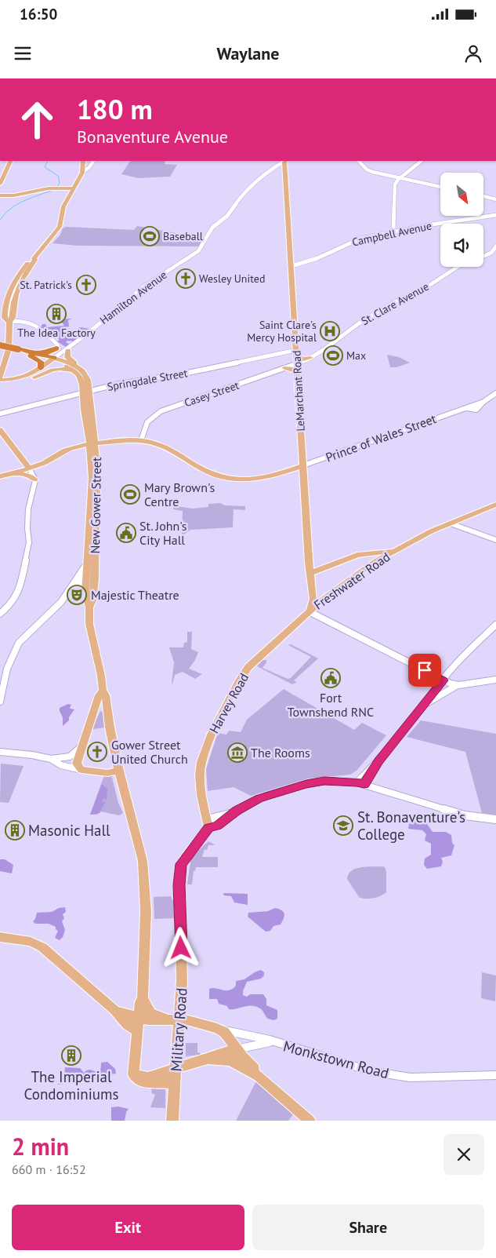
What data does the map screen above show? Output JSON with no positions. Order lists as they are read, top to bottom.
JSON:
{
  "streets": {
    "main road": [
      "LeMarchant Road",
      "New Gower Street",
      "Freshwater Road",
      "Harvey Road",
      "Military Road",
      "Monkstown Road"
    ],
    "street": [
      "Campbell Avenue",
      "Hamilton Avenue",
      "St. Clare Avenue",
      "Springdale Street",
      "Casey Street",
      "Prince of Wales Street"
    ]
  },
  "crossings": [
    ["Campbell Avenue", "LeMarchant Road"],
    ["Hamilton Avenue", "LeMarchant Road"],
    ["Hamilton Avenue", "New Gower Street"],
    ["St. Clare Avenue", "LeMarchant Road"],
    ["St. Clare Avenue", "Casey Street"],
    ["Springdale Street", "LeMarchant Road"],
    ["Springdale Street", "New Gower Street"],
    ["LeMarchant Road", "Casey Street"],
    ["LeMarchant Road", "Prince of Wales Street"],
    ["LeMarchant Road", "Freshwater Road"],
    ["LeMarchant Road", "Harvey Road"],
    ["Freshwater Road", "Harvey Road"],
    ["Harvey Road", "Military Road"],
    ["Military Road", "Monkstown Road"]
  ],
  "places": {
    "sports": ["Baseball", "Max", "Mary Brown's Centre"],
    "church": ["Wesley United", "St. Patrick's", "Gower Street United Church"],
    "building": ["The Idea Factory", "Masonic Hall", "The Imperial Condominiums"],
    "hospital": ["Saint Clare's Mercy Hospital"],
    "public building": ["St. John's City Hall", "Fort Townshend RNC"],
    "theatre": ["Majestic Theatre"],
    "museum": ["The Rooms"],
    "school or university": ["St. Bonaventure's College"]
  },
  "north": "bottom right",
  "page": {
    "status": "16:50",
    "header": "Waylane",
    "turn": ["180 m", "Bonaventure Avenue"],
    "heading": ["2 min", "660 m · 16:52"],
    "buttons": ["Exit", "Share"]
  }
}
